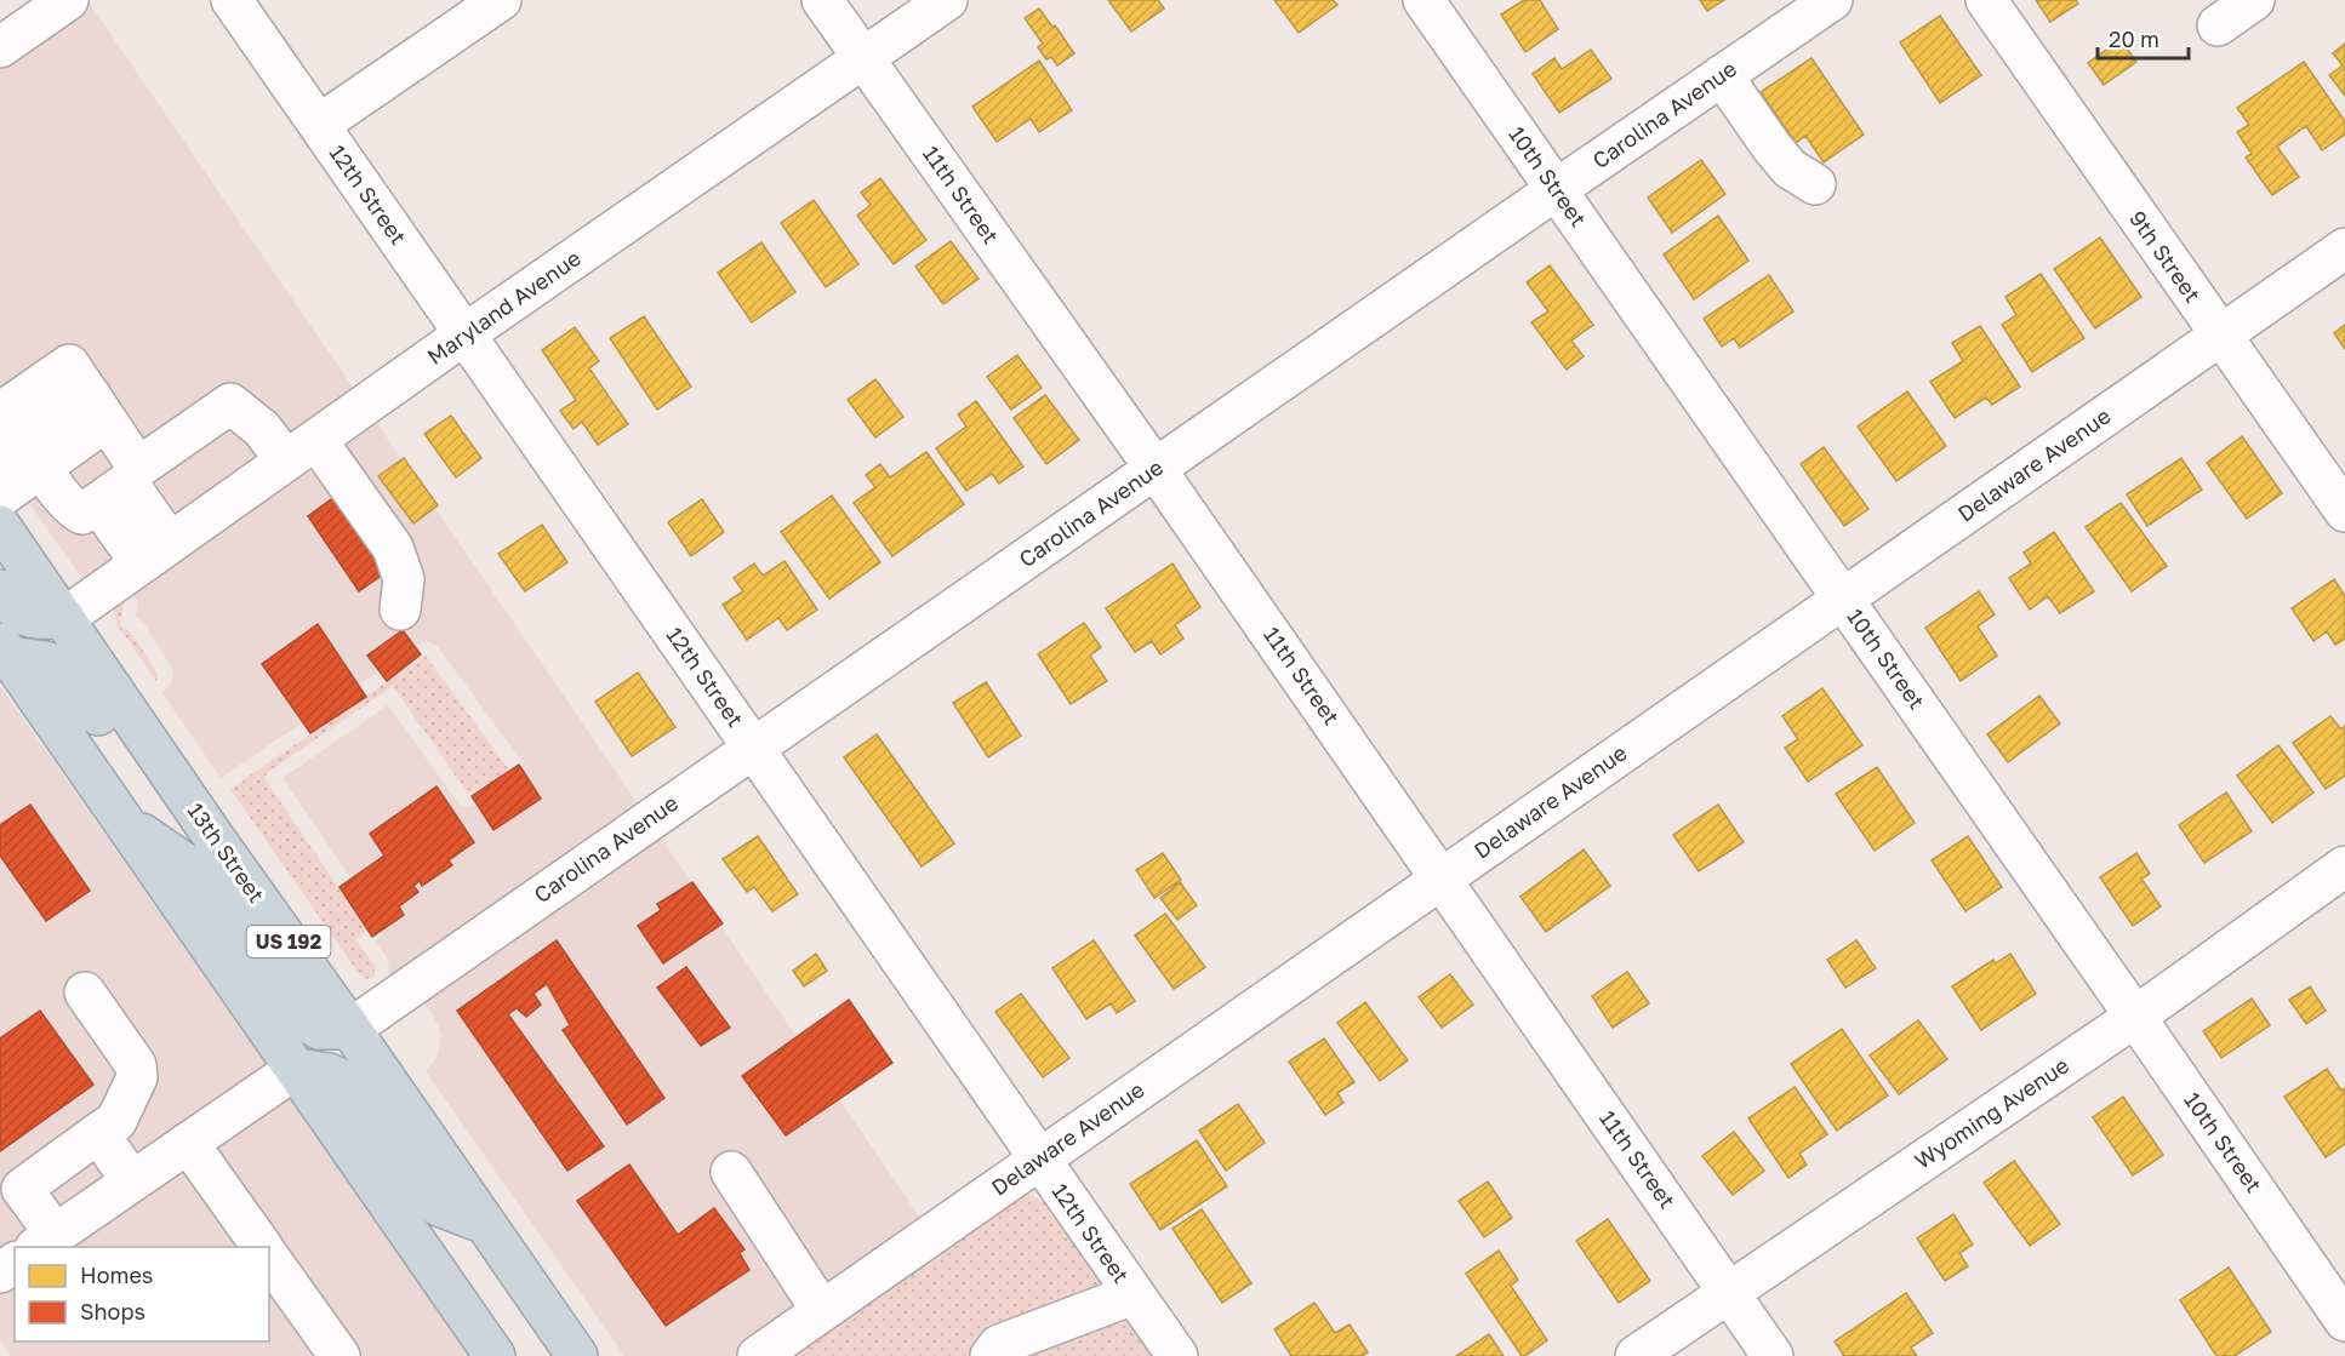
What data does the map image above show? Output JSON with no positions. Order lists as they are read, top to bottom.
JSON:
{
  "streets": {
    "highway": ["13th Street", "US 192"],
    "street": [
      "Carolina Avenue",
      "10th Street",
      "12th Street",
      "11th Street",
      "9th Street",
      "Maryland Avenue",
      "Delaware Avenue",
      "Wyoming Avenue"
    ]
  },
  "crossings": [
    ["Carolina Avenue", "10th Street"],
    ["Carolina Avenue", "12th Street"],
    ["Carolina Avenue", "11th Street"],
    ["Carolina Avenue", "13th Street"],
    ["10th Street", "Delaware Avenue"],
    ["10th Street", "Wyoming Avenue"],
    ["12th Street", "Maryland Avenue"],
    ["12th Street", "Delaware Avenue"],
    ["11th Street", "Maryland Avenue"],
    ["11th Street", "Delaware Avenue"],
    ["11th Street", "Wyoming Avenue"],
    ["9th Street", "Delaware Avenue"],
    ["Maryland Avenue", "13th Street"]
  ],
  "legend": ["Homes", "Shops"],
  "scale_bar": "20 m"
}
